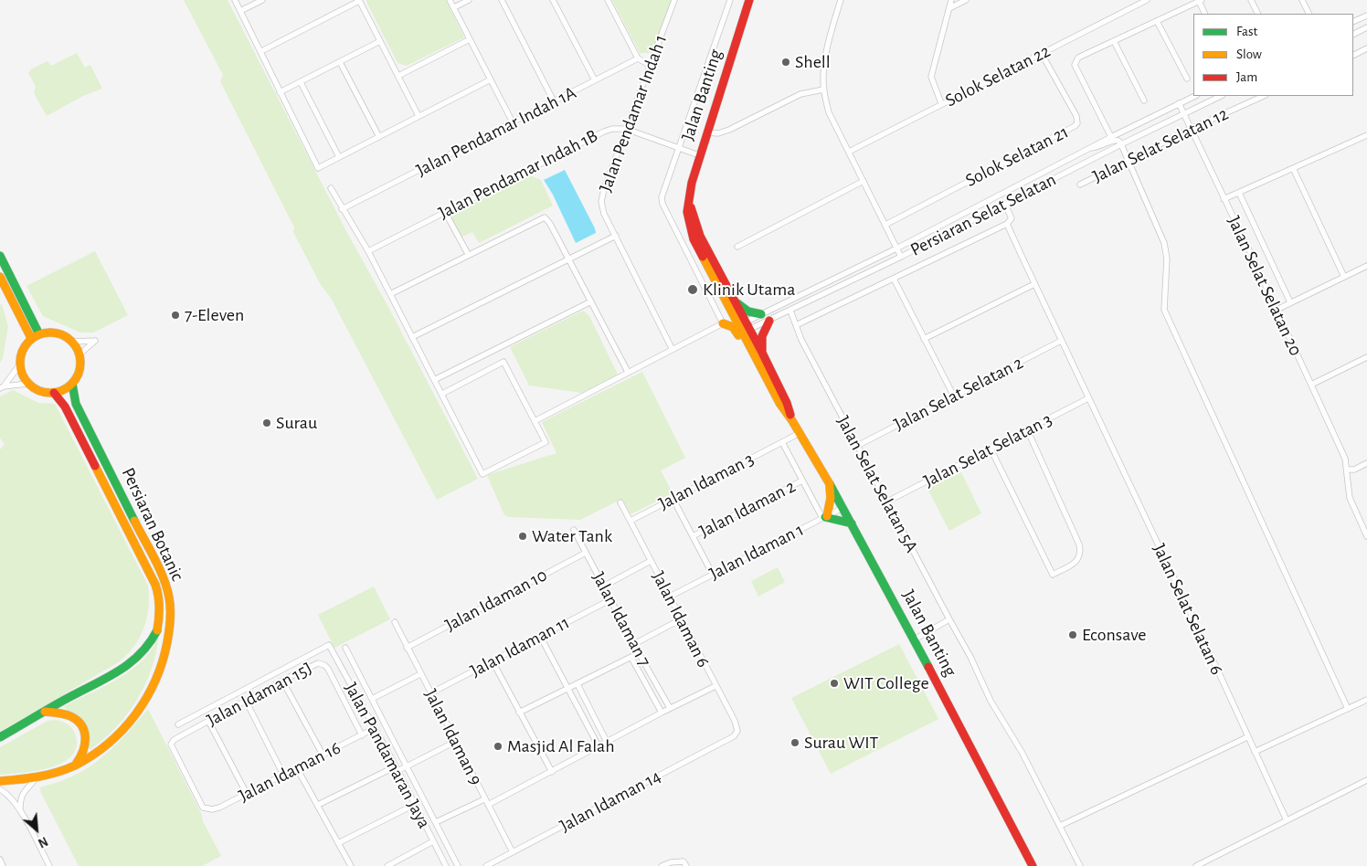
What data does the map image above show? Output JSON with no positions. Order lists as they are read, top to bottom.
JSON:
{
  "streets": {
    "main road": ["Jalan Banting", "Persiaran Botanic"],
    "street": [
      "Solok Selatan 22",
      "Jalan Pendamar Indah 1",
      "Jalan Pendamar Indah 1A",
      "Jalan Selat Selatan 12",
      "Solok Selatan 21",
      "Jalan Pendamar Indah 1B",
      "Persiaran Selat Selatan",
      "Jalan Selat Selatan 20",
      "Jalan Selat Selatan 2",
      "Jalan Selat Selatan 3",
      "Jalan Idaman 3",
      "Jalan Selat Selatan 5A",
      "Jalan Idaman 2",
      "Jalan Idaman 1",
      "Jalan Idaman 10",
      "Jalan Selat Selatan 6",
      "Jalan Idaman 7",
      "Jalan Idaman 6",
      "Jalan Idaman 11",
      "Jalan Idaman 15J",
      "Jalan Idaman 9",
      "Jalan Pandamaran Jaya",
      "Jalan Idaman 16",
      "Jalan Idaman 14"
    ]
  },
  "crossings": [
    ["Solok Selatan 22", "Solok Selatan 21"],
    ["Jalan Banting", "Jalan Pendamar Indah 1B"],
    ["Jalan Banting", "Persiaran Selat Selatan"],
    ["Jalan Banting", "Jalan Idaman 3"],
    ["Jalan Banting", "Jalan Idaman 1"],
    ["Jalan Pendamar Indah 1", "Jalan Pendamar Indah 1B"],
    ["Jalan Selat Selatan 12", "Jalan Selat Selatan 20"],
    ["Persiaran Selat Selatan", "Jalan Selat Selatan 20"],
    ["Persiaran Selat Selatan", "Jalan Selat Selatan 5A"],
    ["Persiaran Selat Selatan", "Jalan Selat Selatan 6"],
    ["Jalan Selat Selatan 2", "Jalan Selat Selatan 5A"],
    ["Jalan Selat Selatan 2", "Jalan Selat Selatan 6"],
    ["Jalan Selat Selatan 3", "Jalan Selat Selatan 5A"],
    ["Jalan Selat Selatan 3", "Jalan Selat Selatan 6"],
    ["Jalan Idaman 3", "Jalan Idaman 6"],
    ["Jalan Idaman 1", "Jalan Idaman 6"],
    ["Jalan Idaman 10", "Jalan Idaman 7"],
    ["Jalan Idaman 10", "Jalan Idaman 9"],
    ["Jalan Idaman 7", "Jalan Idaman 11"],
    ["Jalan Idaman 6", "Jalan Idaman 14"],
    ["Jalan Idaman 11", "Jalan Idaman 9"],
    ["Jalan Idaman 15J", "Jalan Idaman 16"],
    ["Jalan Idaman 9", "Jalan Idaman 14"],
    ["Jalan Pandamaran Jaya", "Jalan Idaman 16"]
  ],
  "places": [
    "Shell",
    "Klinik Utama",
    "7-Eleven",
    "Surau",
    "Water Tank",
    "Econsave",
    "WIT College",
    "Surau WIT",
    "Masjid Al Falah"
  ],
  "legend": ["Fast", "Slow", "Jam"],
  "north": "bottom right"
}
